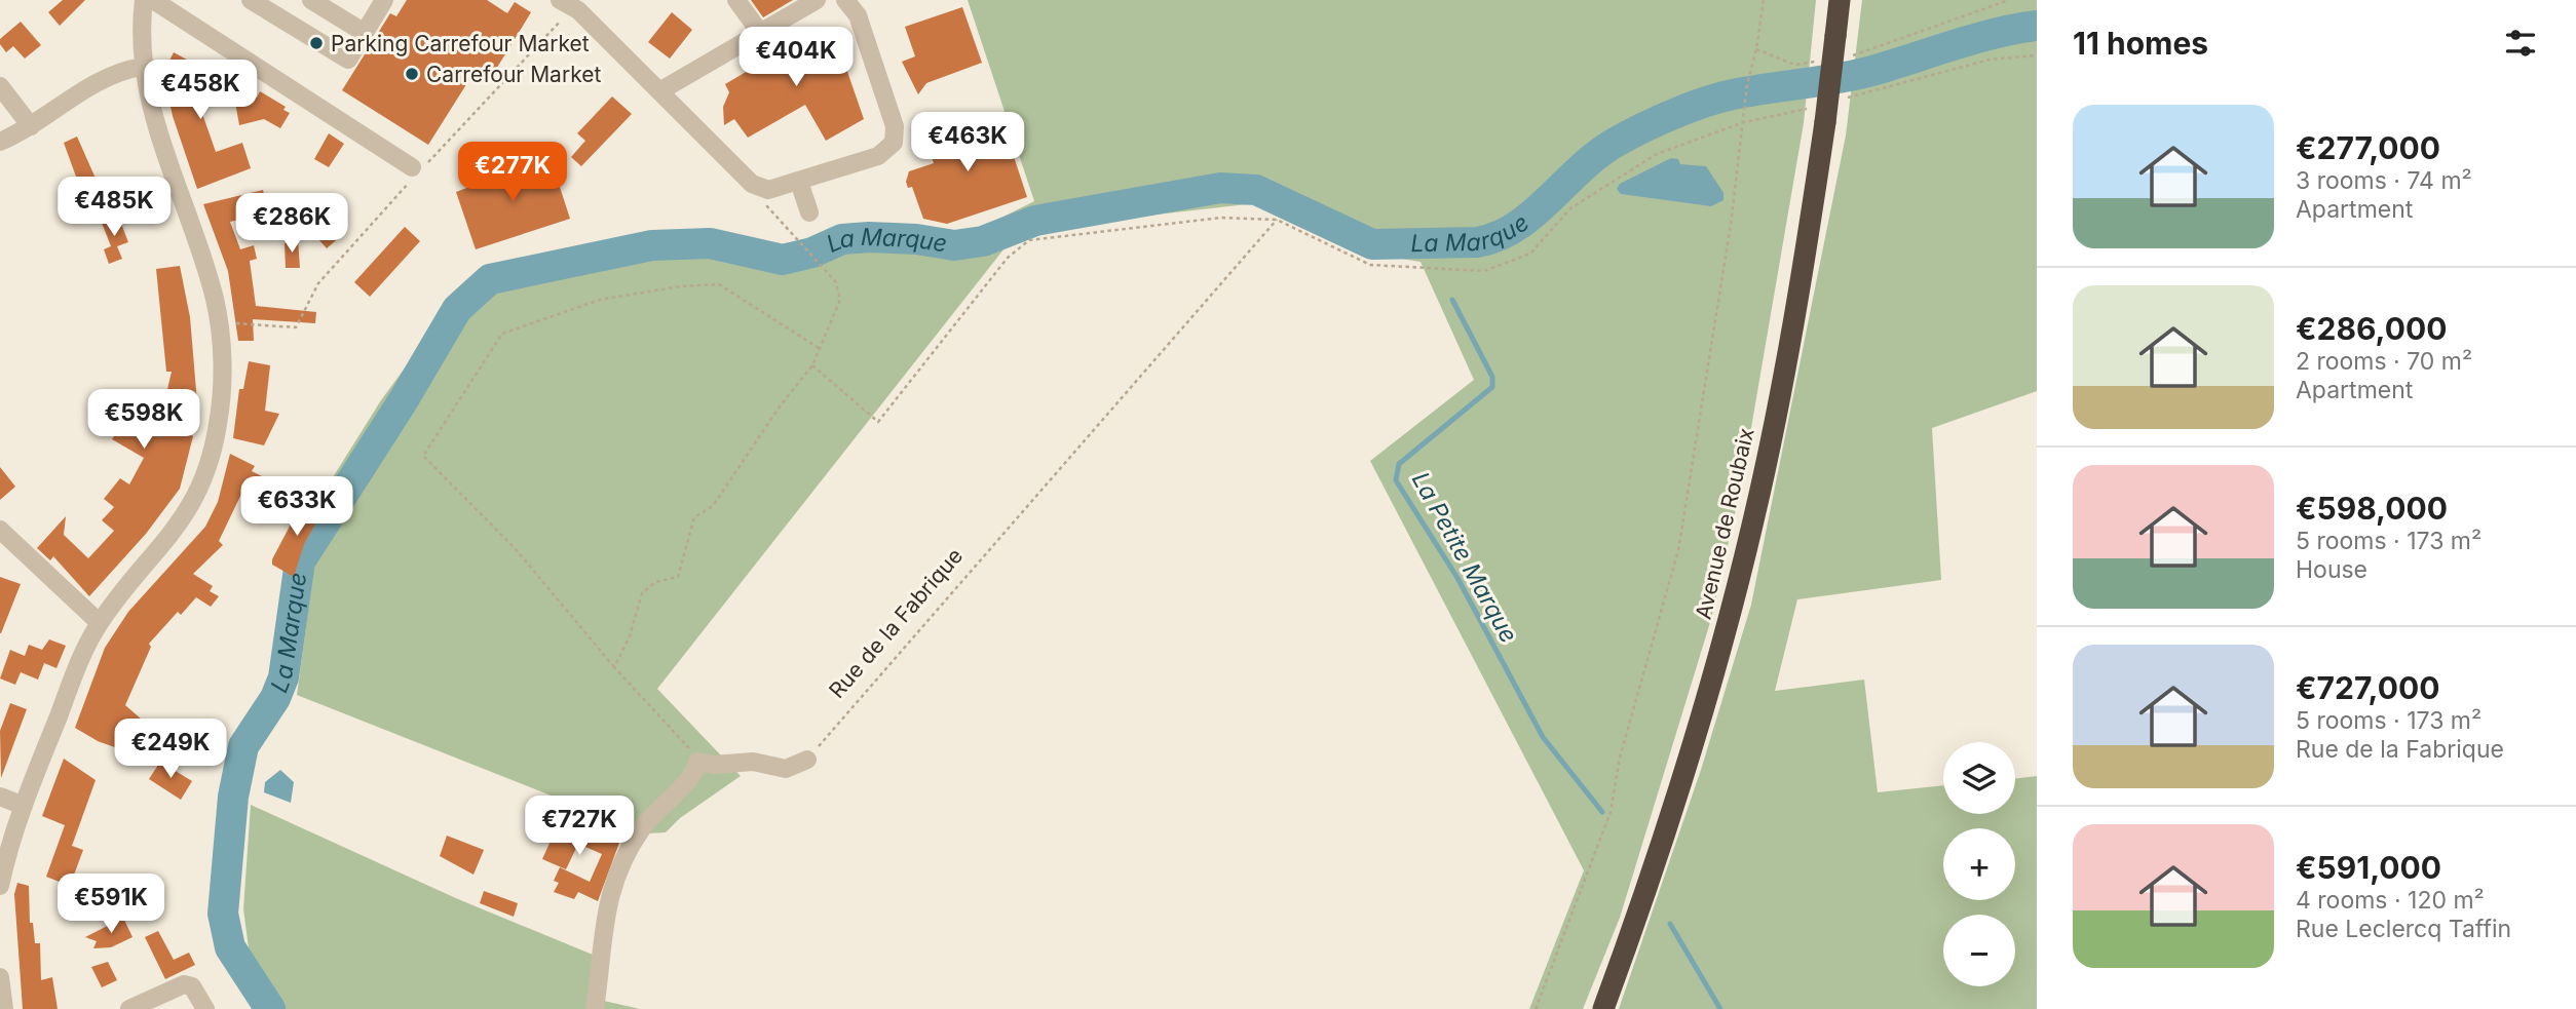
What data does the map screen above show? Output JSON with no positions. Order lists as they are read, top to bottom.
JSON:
{
  "streets": {
    "highway": ["Avenue de Roubaix"],
    "path": ["Rue de la Fabrique"]
  },
  "water": ["La Marque", "La Petite Marque"],
  "places": ["Parking Carrefour Market", "Carrefour Market"],
  "page": {
    "heading": "11 homes",
    "price": [
      "€404K",
      "€458K",
      "€463K",
      "€277K",
      "€485K",
      "€286K",
      "€598K",
      "€633K",
      "€249K",
      "€727K",
      "€591K"
    ],
    "list": [
      {
        "name": "€277,000",
        "note": "3 rooms · 74 m² · Apartment"
      },
      {
        "name": "€286,000",
        "note": "2 rooms · 70 m² · Apartment"
      },
      {
        "name": "€598,000",
        "note": "5 rooms · 173 m² · House"
      },
      {
        "name": "€727,000",
        "note": "5 rooms · 173 m² · Rue de la Fabrique"
      },
      {
        "name": "€591,000",
        "note": "4 rooms · 120 m² · Rue Leclercq Taffin"
      }
    ],
    "map_buttons": ["+", "−"]
  }
}
